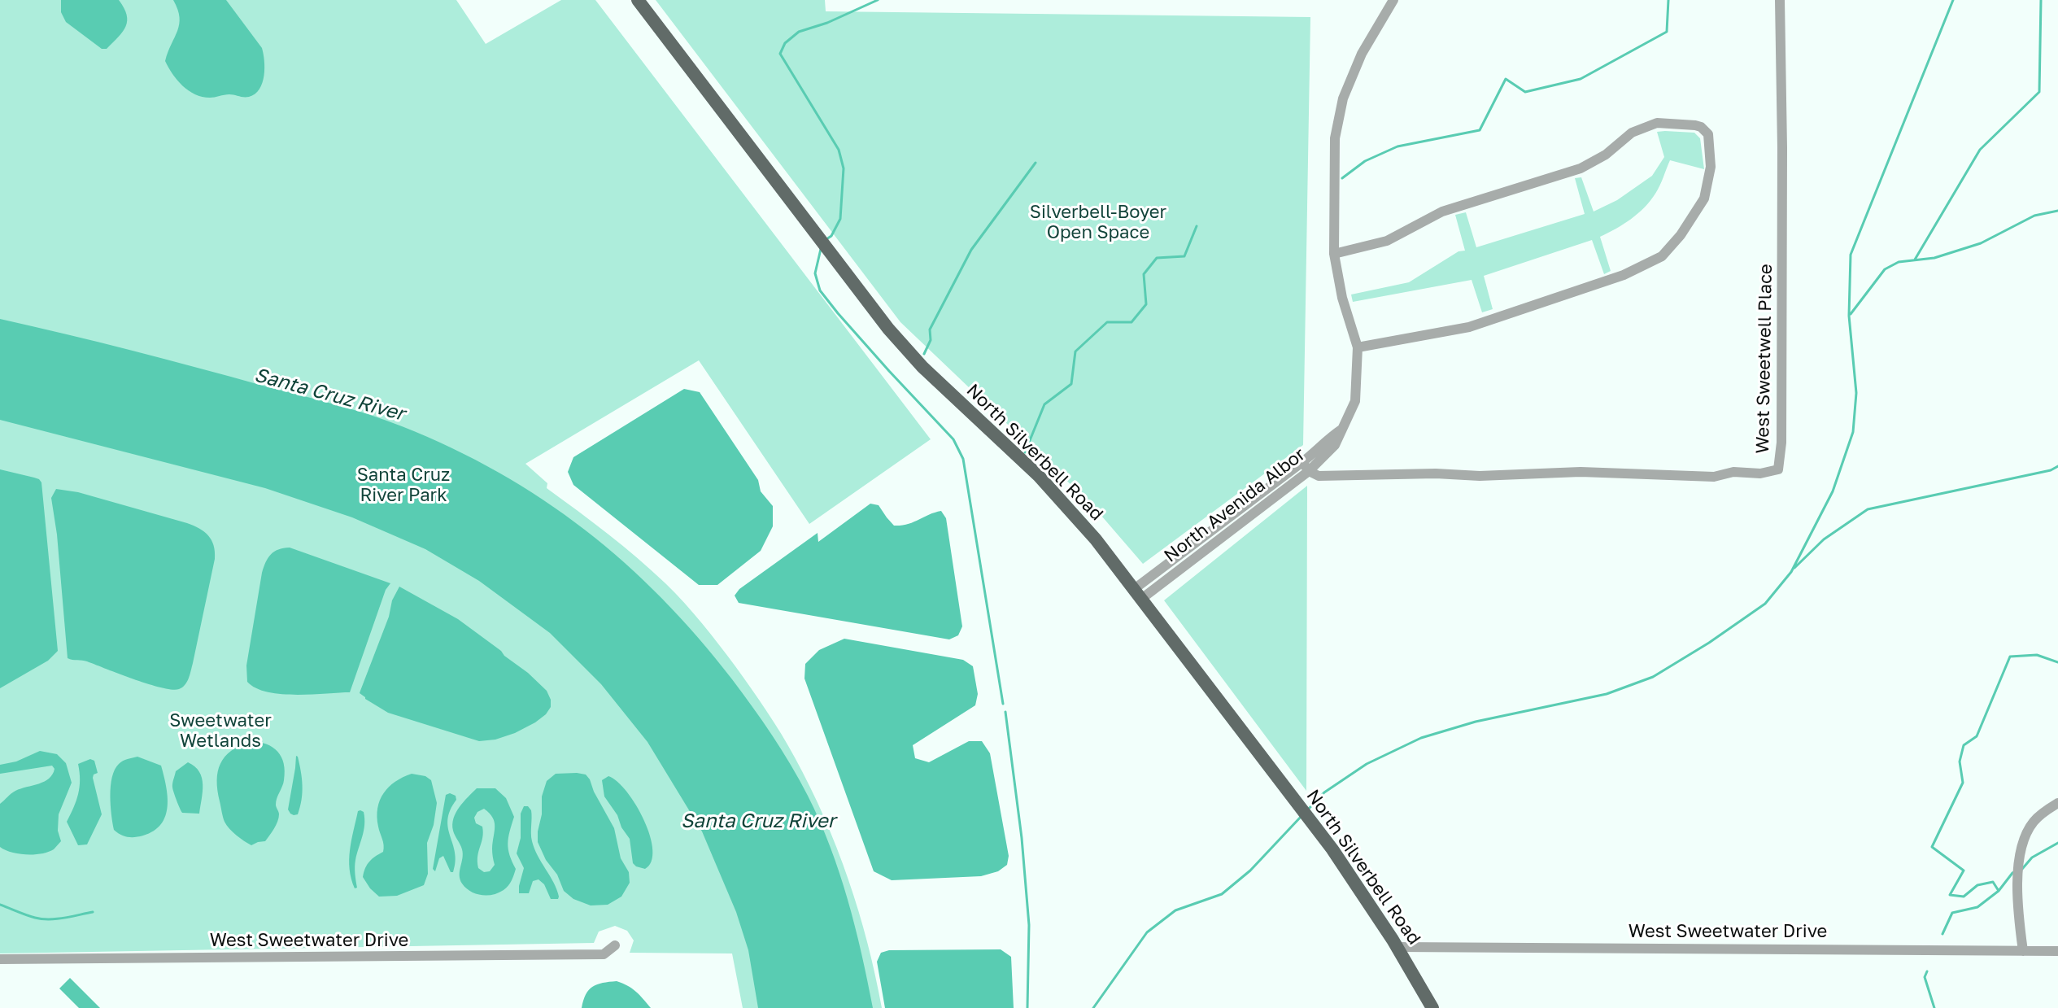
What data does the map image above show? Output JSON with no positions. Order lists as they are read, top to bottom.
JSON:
{
  "streets": {
    "main road": ["North Silverbell Road"],
    "street": ["West Sweetwell Place", "North Avenida Albor", "West Sweetwater Drive"]
  },
  "crossings": [
    ["West Sweetwell Place", "North Avenida Albor"],
    ["North Silverbell Road", "North Avenida Albor"],
    ["North Silverbell Road", "West Sweetwater Drive"]
  ],
  "water": ["Santa Cruz River"],
  "parks": ["Silverbell-Boyer Open Space", "Santa Cruz River Park", "Sweetwater Wetlands"]
}
